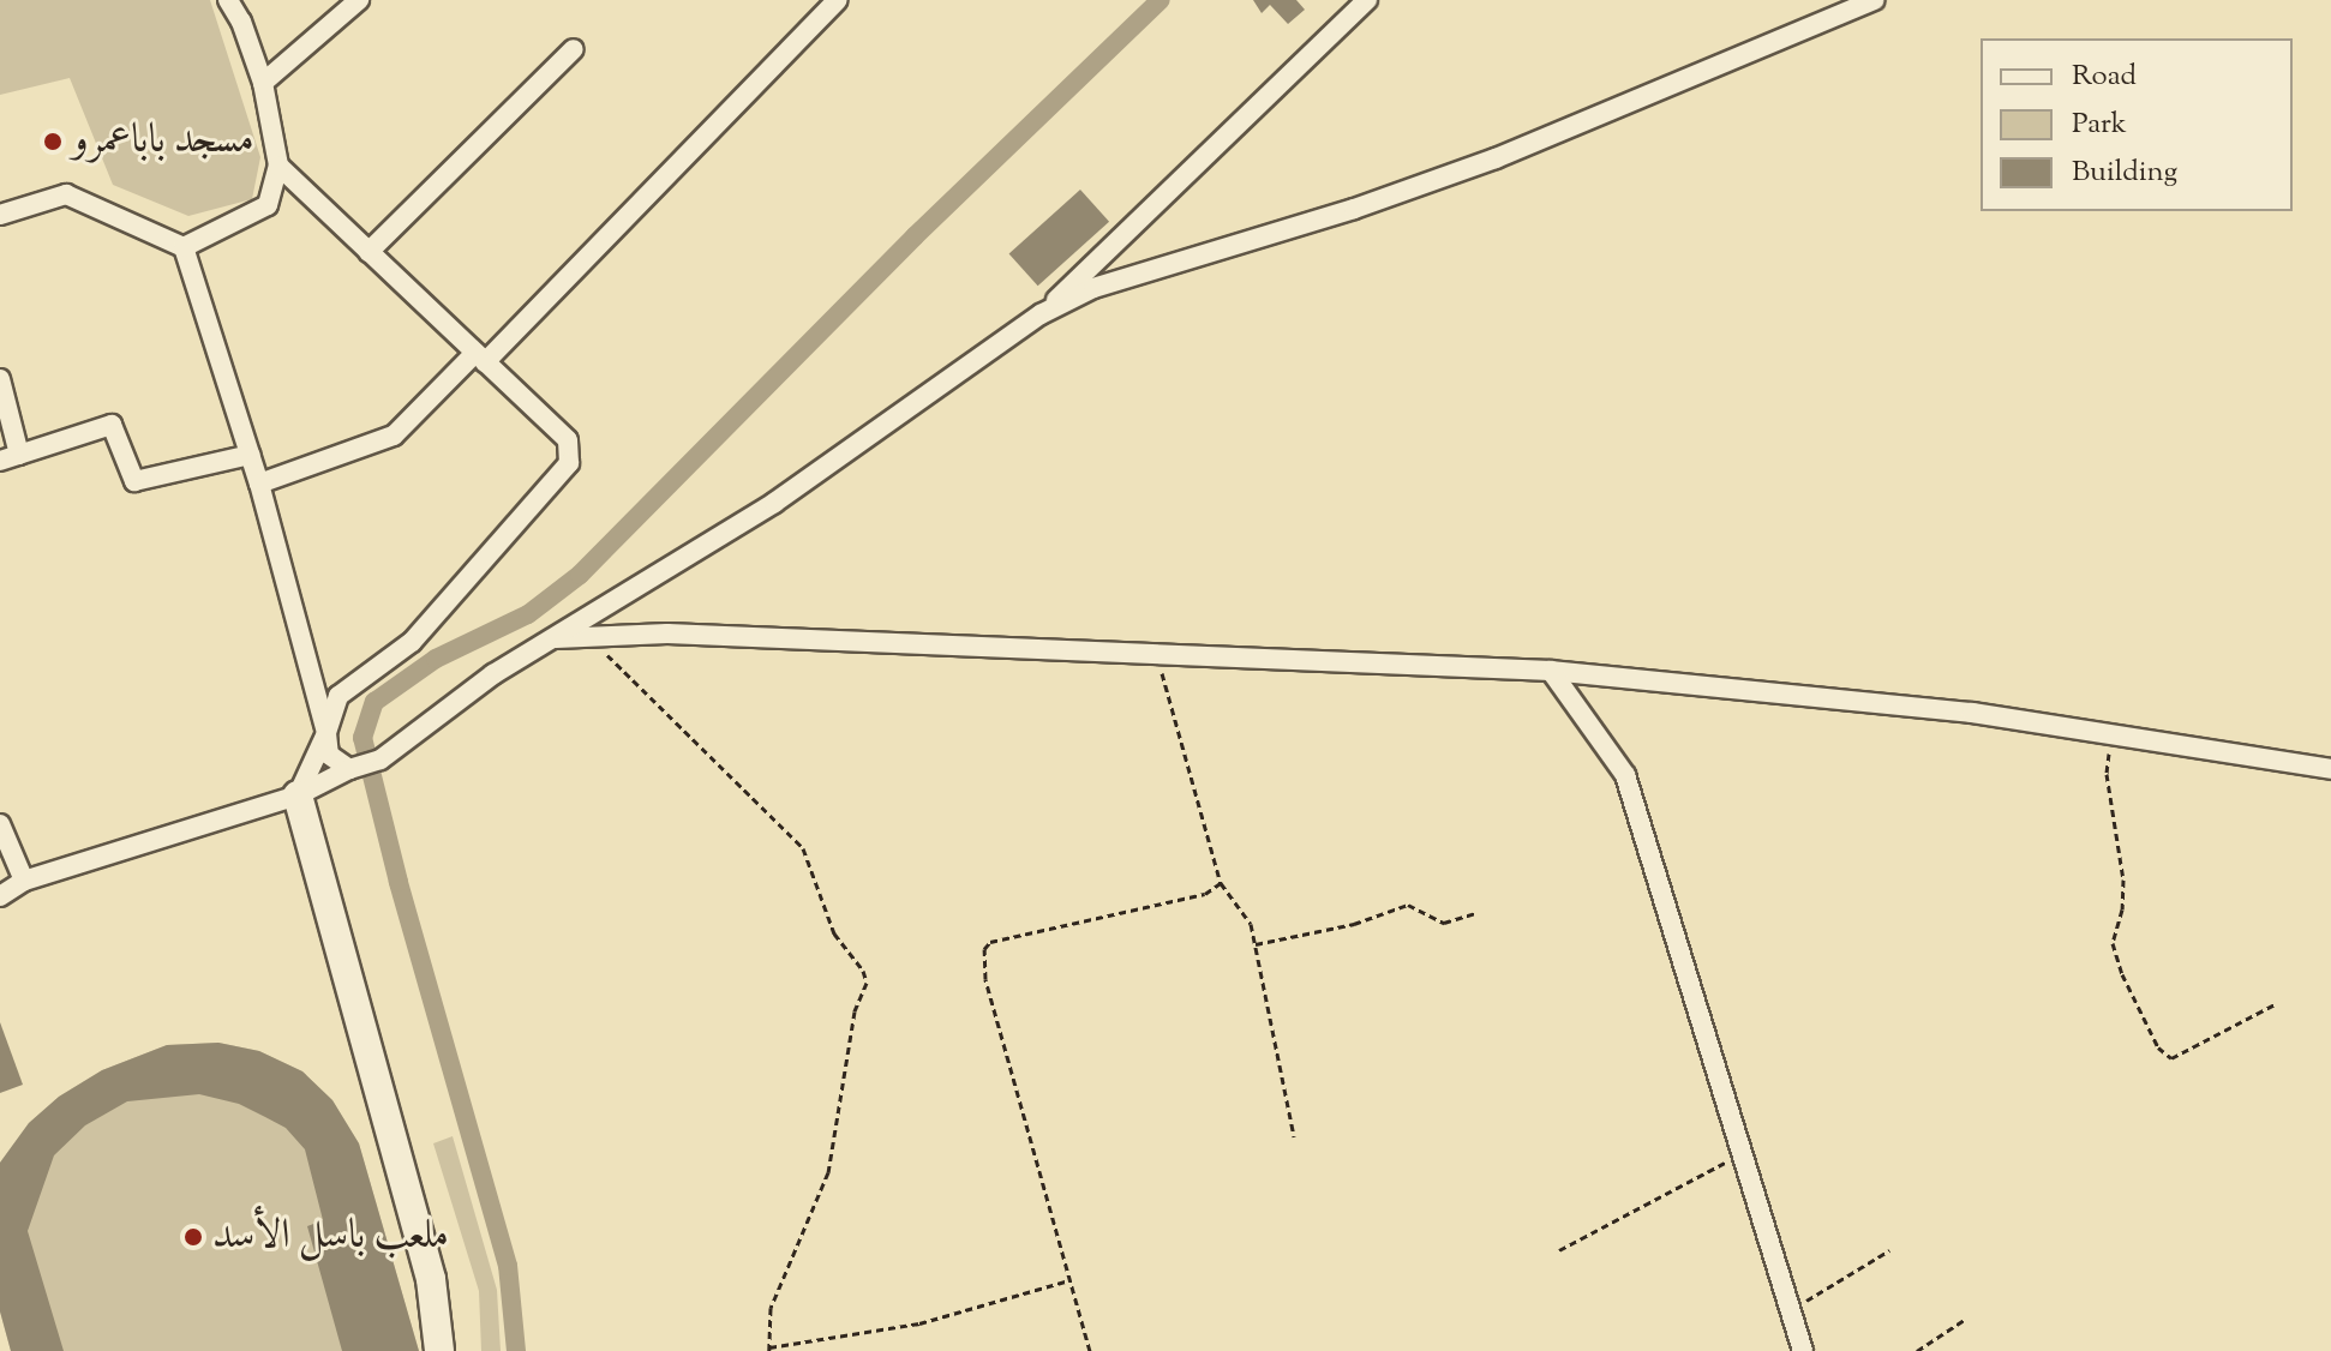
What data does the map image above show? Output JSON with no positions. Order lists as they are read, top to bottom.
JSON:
{
  "places": ["مسجد باباعمرو", "ملعب باسل الأسد"],
  "legend": ["Road", "Park", "Building"]
}
